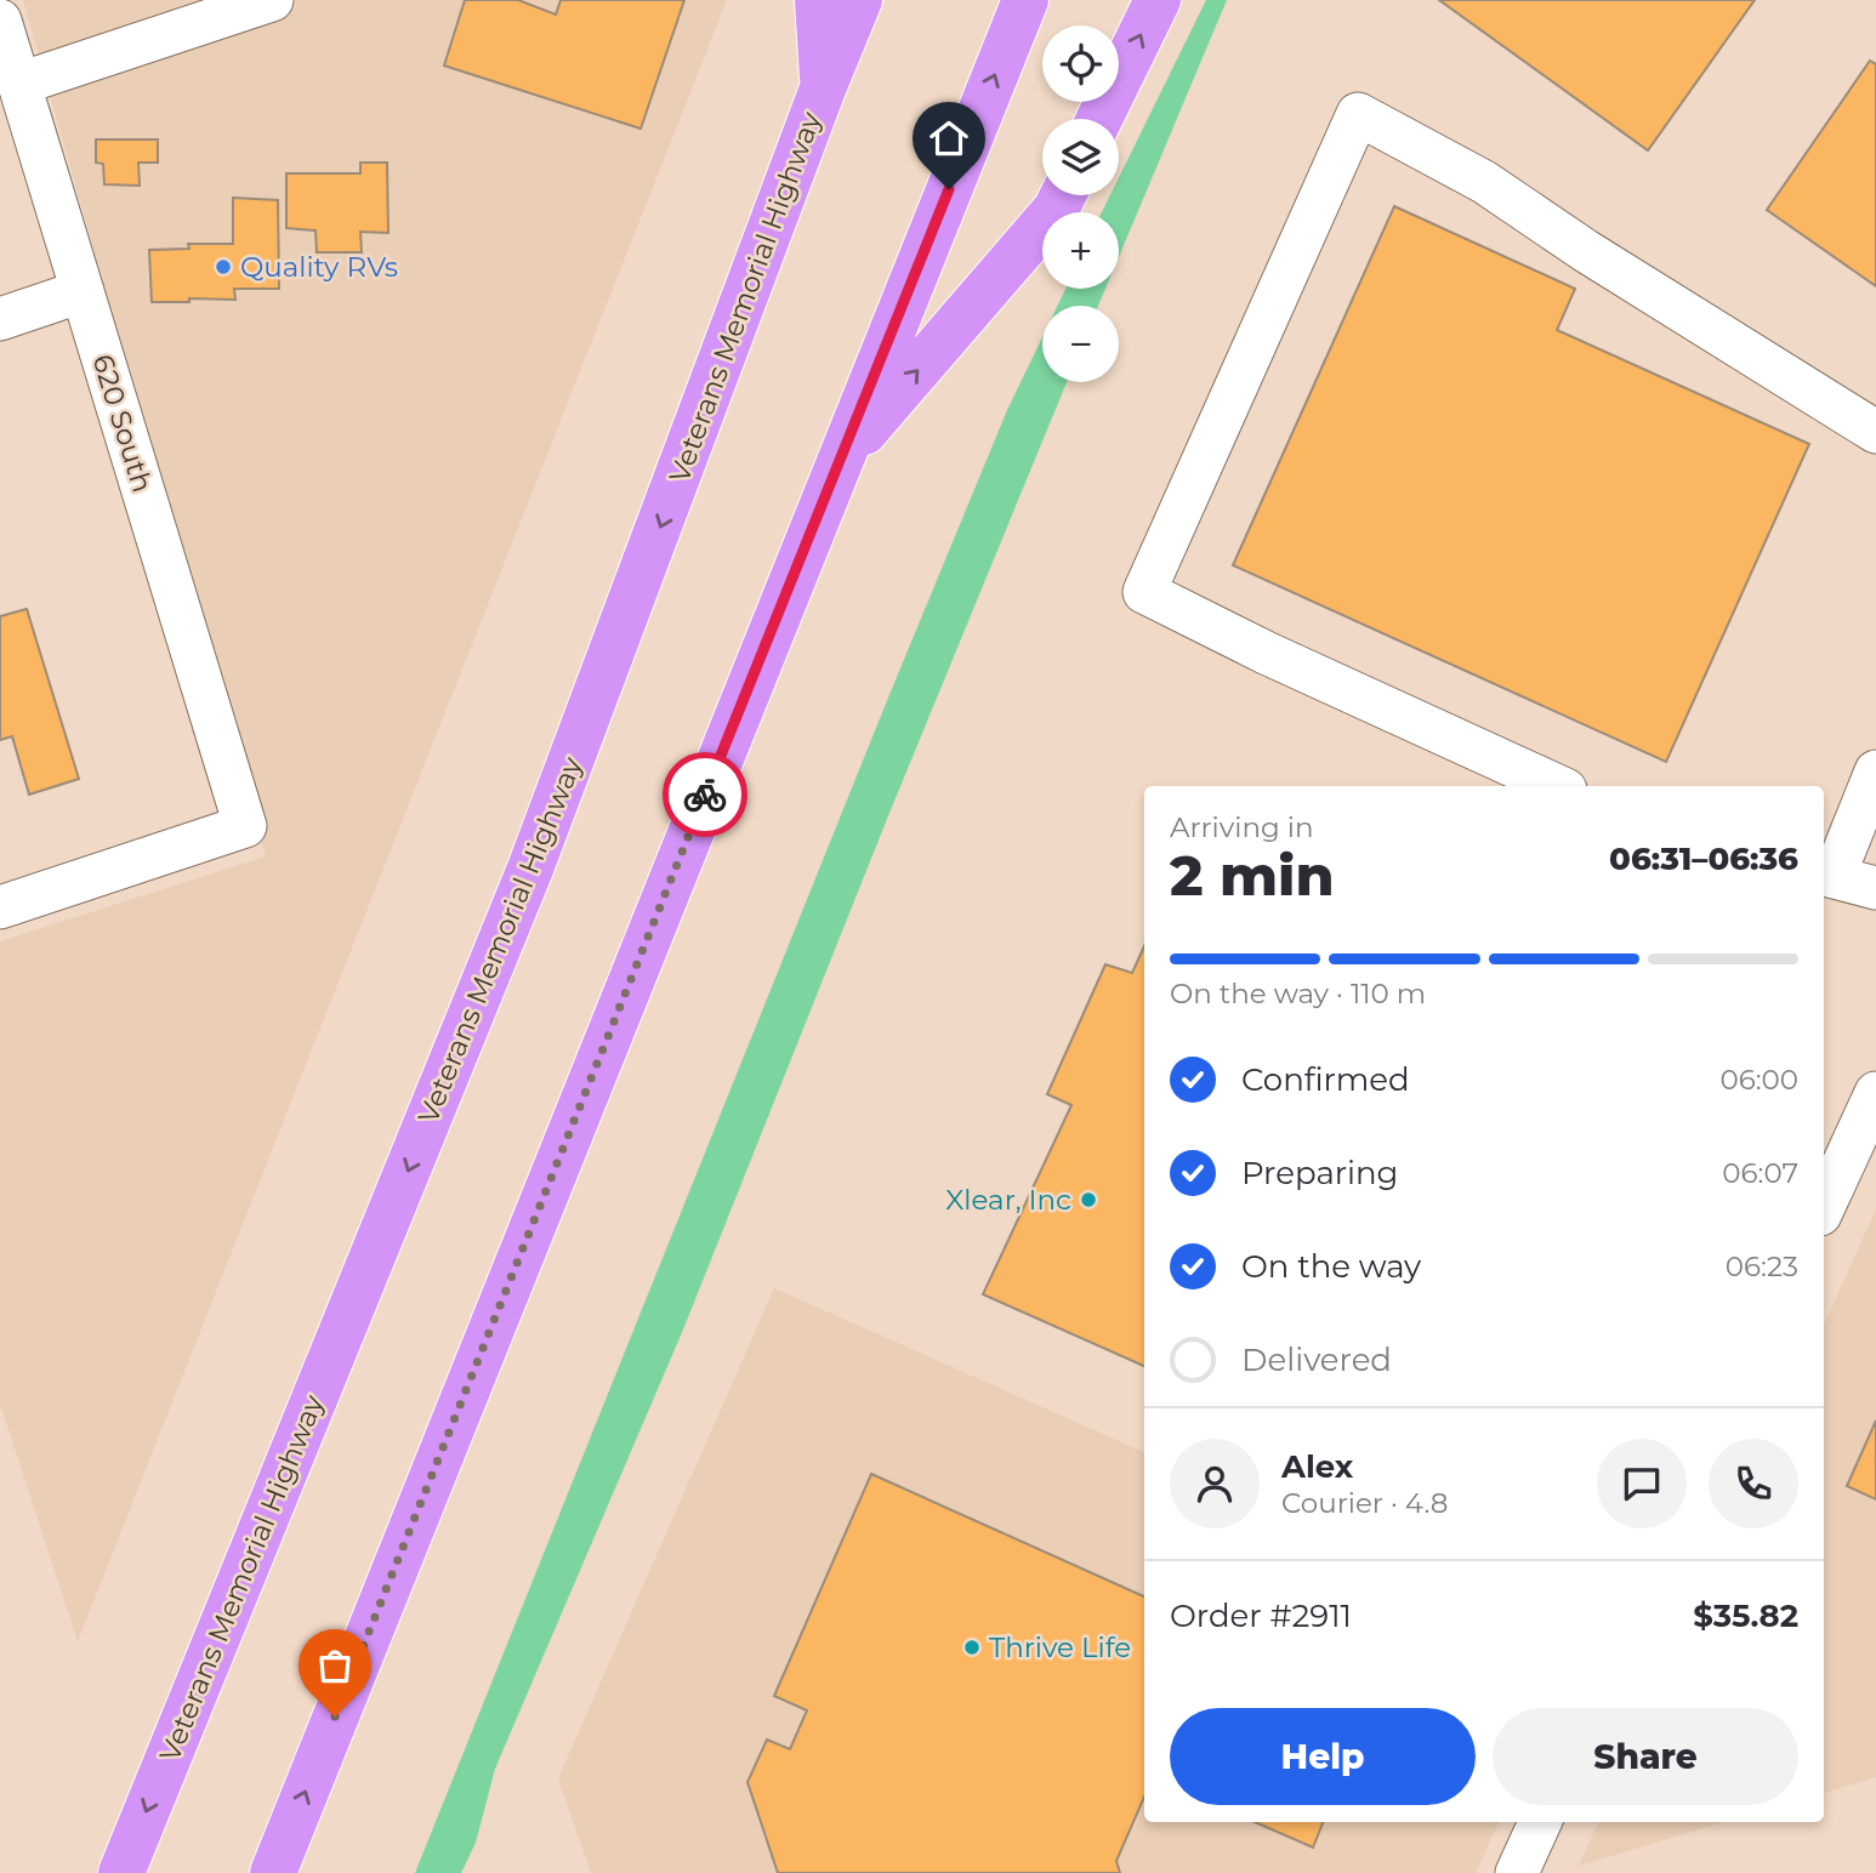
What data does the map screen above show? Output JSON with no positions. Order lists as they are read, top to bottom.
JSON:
{
  "streets": {
    "highway": ["Veterans Memorial Highway"],
    "street": ["620 South"]
  },
  "places": ["Quality RVs", "Xlear, Inc", "Thrive Life"],
  "page": {
    "map_buttons": ["+", "−"],
    "heading": ["2 min", "Arriving in", "06:31–06:36"],
    "panel": [
      "Alex",
      "Courier · 4.8",
      "Order #2911",
      "$35.82"
    ],
    "bar": "On the way · 110 m",
    "list": [
      ["Confirmed", "06:00"],
      ["Preparing", "06:07"],
      ["On the way", "06:23"],
      "Delivered"
    ],
    "buttons": ["Help", "Share"]
  }
}
